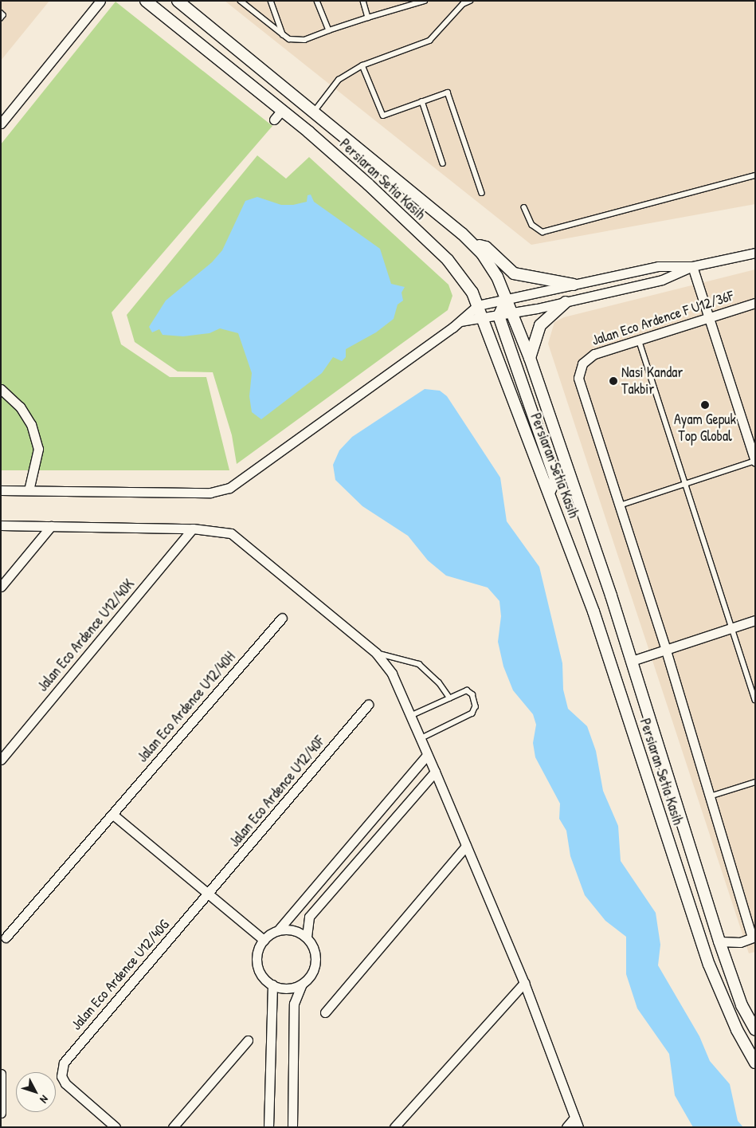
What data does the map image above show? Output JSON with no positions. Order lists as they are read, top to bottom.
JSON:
{
  "streets": {
    "street": [
      "Persiaran Setia Kasih",
      "Jalan Eco Ardence F U12/36F",
      "Jalan Eco Ardence U12/40K",
      "Jalan Eco Ardence U12/40H",
      "Jalan Eco Ardence U12/40F",
      "Jalan Eco Ardence U12/40G"
    ]
  },
  "crossings": [
    ["Jalan Eco Ardence U12/40F", "Jalan Eco Ardence U12/40G"]
  ],
  "places": ["Nasi Kandar Takbir", "Ayam Gepuk Top Global"],
  "north": "bottom right"
}
